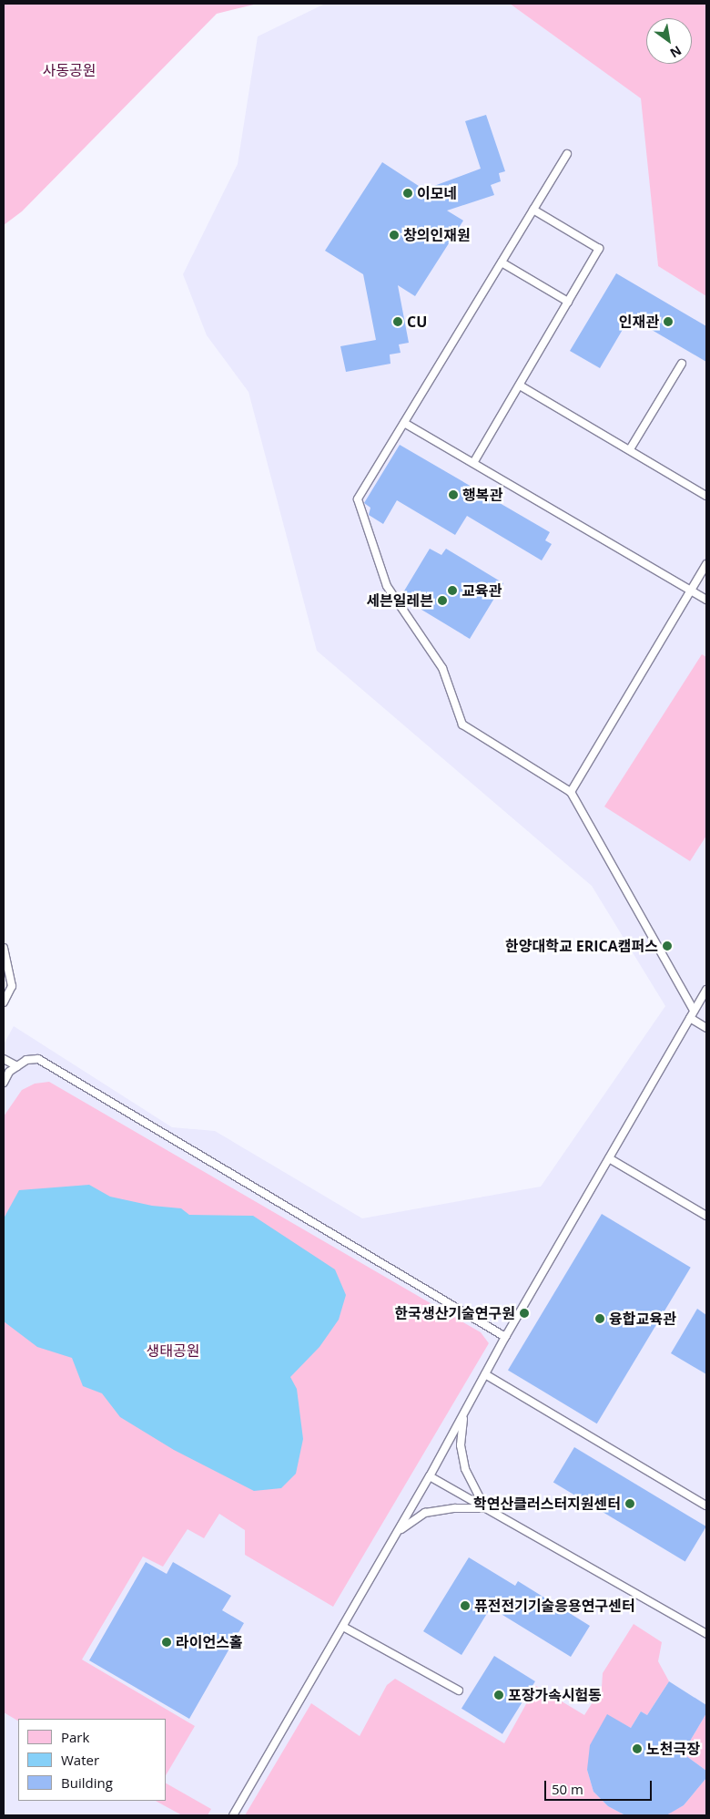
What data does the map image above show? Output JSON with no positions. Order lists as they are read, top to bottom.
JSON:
{
  "parks": ["사동공원", "생태공원"],
  "places": [
    "이모네",
    "창의인재원",
    "CU",
    "인재관",
    "행복관",
    "교육관",
    "세븐일레븐",
    "한양대학교 ERICA캠퍼스",
    "한국생산기술연구원",
    "융합교육관",
    "학연산클러스터지원센터",
    "퓨전전기기술응용연구센터",
    "라이언스홀",
    "포장가속시험동",
    "노천극장"
  ],
  "legend": ["Park", "Water", "Building"],
  "scale_bar": "50 m",
  "north": "bottom right"
}
